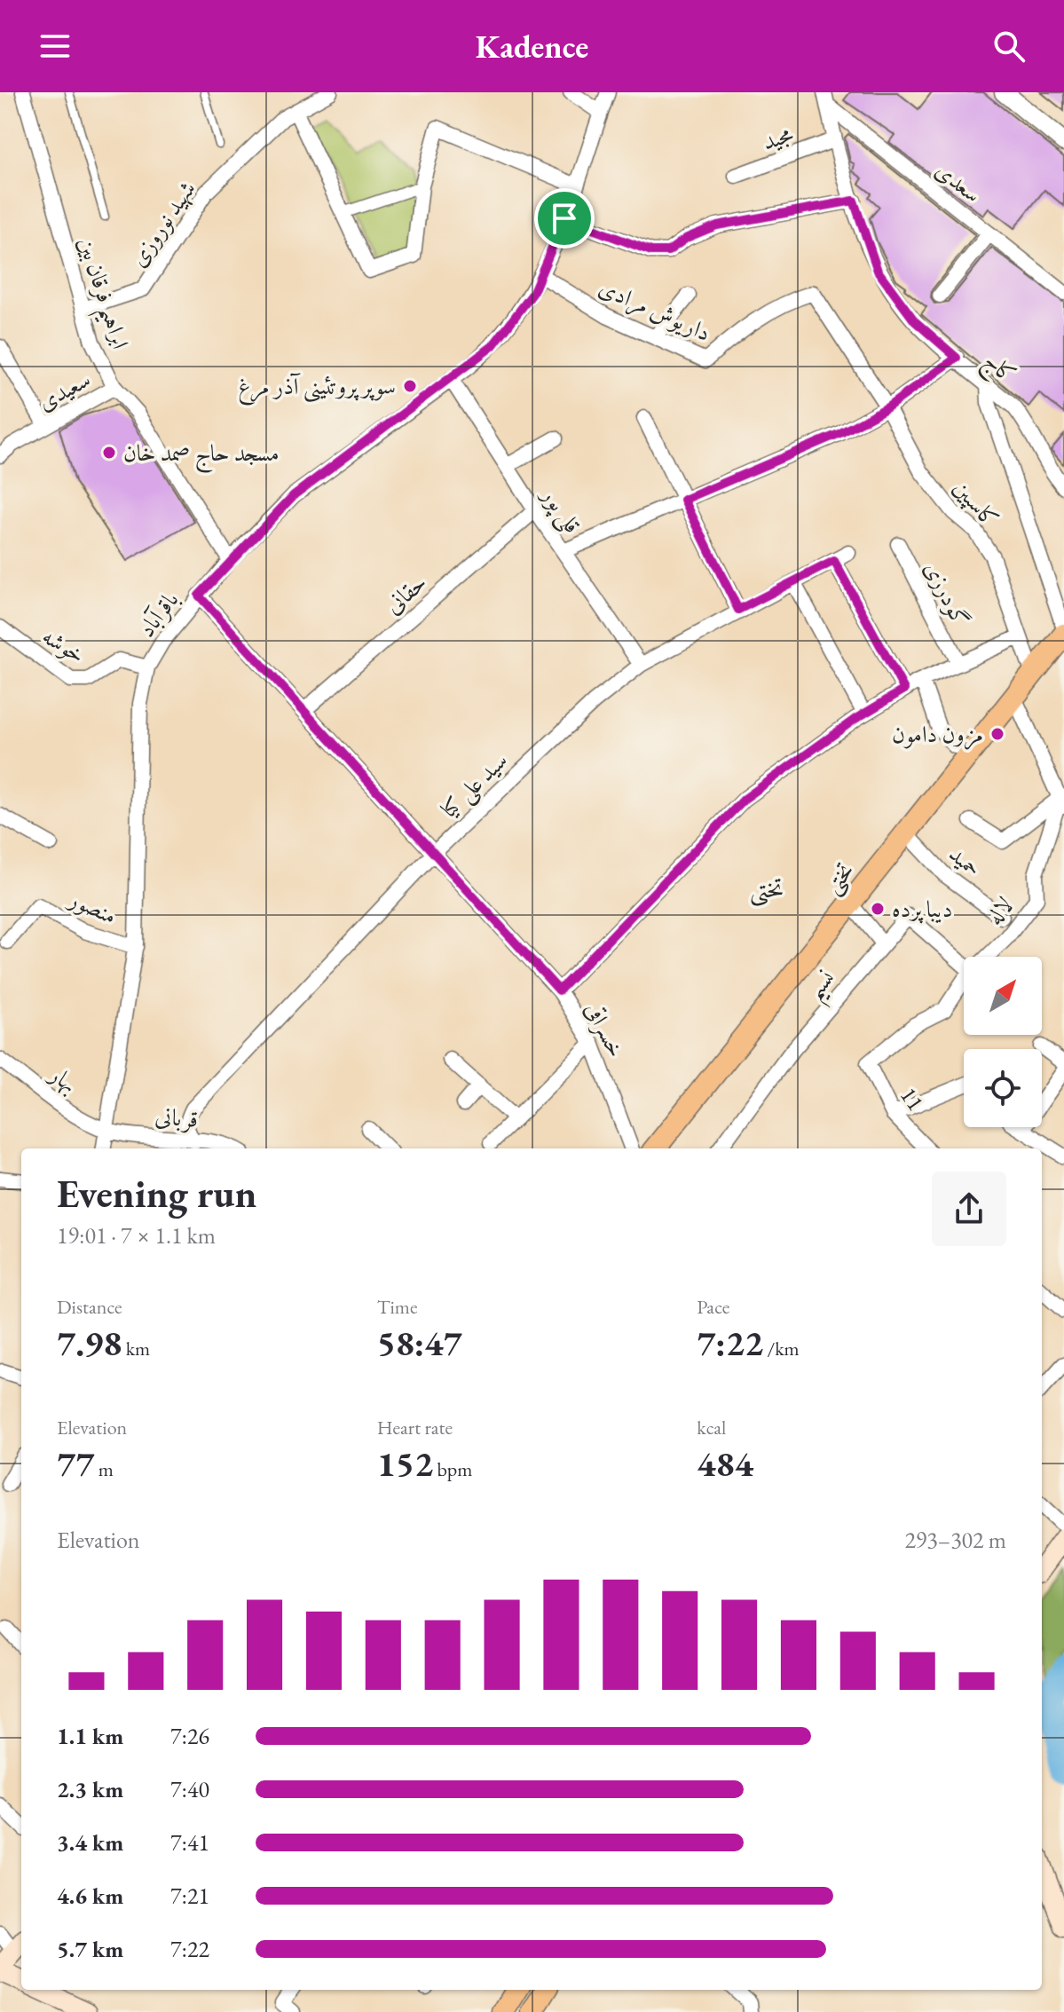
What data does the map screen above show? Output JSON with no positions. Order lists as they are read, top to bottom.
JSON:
{
  "streets": {
    "main road": ["تختی"],
    "street": [
      "مجید",
      "سعدی",
      "شهید نوروزی",
      "ابراهیم فرقان بین",
      "داریوش مرادی",
      "کاج",
      "سعیدی",
      "کاسپین",
      "قلی پور",
      "حقانی",
      "گودرزی",
      "باقرآباد",
      "خوشه",
      "سید علی کیا",
      "حمید",
      "منصور",
      "لاله",
      "نسیم",
      "خسراقی",
      "بهار",
      "11",
      "قربانی"
    ]
  },
  "crossings": [
    ["مجید", "کاج"],
    ["سعدی", "کاج"],
    ["شهید نوروزی", "ابراهیم فرقان بین"],
    ["ابراهیم فرقان بین", "سعیدی"],
    ["ابراهیم فرقان بین", "باقرآباد"],
    ["داریوش مرادی", "کاسپین"],
    ["داریوش مرادی", "باقرآباد"],
    ["کاسپین", "تختی"],
    ["قلی پور", "حقانی"],
    ["قلی پور", "باقرآباد"],
    ["قلی پور", "سید علی کیا"],
    ["حقانی", "خسراقی"],
    ["باقرآباد", "خوشه"],
    ["باقرآباد", "منصور"],
    ["باقرآباد", "خسراقی"],
    ["باقرآباد", "بهار"],
    ["باقرآباد", "قربانی"],
    ["سید علی کیا", "خسراقی"],
    ["سید علی کیا", "قربانی"],
    ["حمید", "تختی"],
    ["لاله", "11"],
    ["بهار", "قربانی"]
  ],
  "districts": ["تختی"],
  "places": [
    "سوپر پروتئینی آذر مرغ",
    "مسجد حاج صمد خان",
    "مزون دامون",
    "دیبا پرده"
  ],
  "north": "top right",
  "page": {
    "header": "Kadence",
    "heading": ["Evening run", "19:01 · 7 × 1.1 km"],
    "stats": [
      ["Distance", "7.98 km"],
      ["Time", "58:47"],
      ["Pace", "7:22 /km"],
      ["Elevation", "77 m"],
      ["Heart rate", "152 bpm"],
      ["kcal", "484"]
    ],
    "chart": ["Elevation", "293–302 m"],
    "list": [
      {
        "name": "1.1 km",
        "note": "7:26"
      },
      {
        "name": "2.3 km",
        "note": "7:40"
      },
      {
        "name": "3.4 km",
        "note": "7:41"
      },
      {
        "name": "4.6 km",
        "note": "7:21"
      },
      {
        "name": "5.7 km",
        "note": "7:22"
      }
    ]
  }
}
